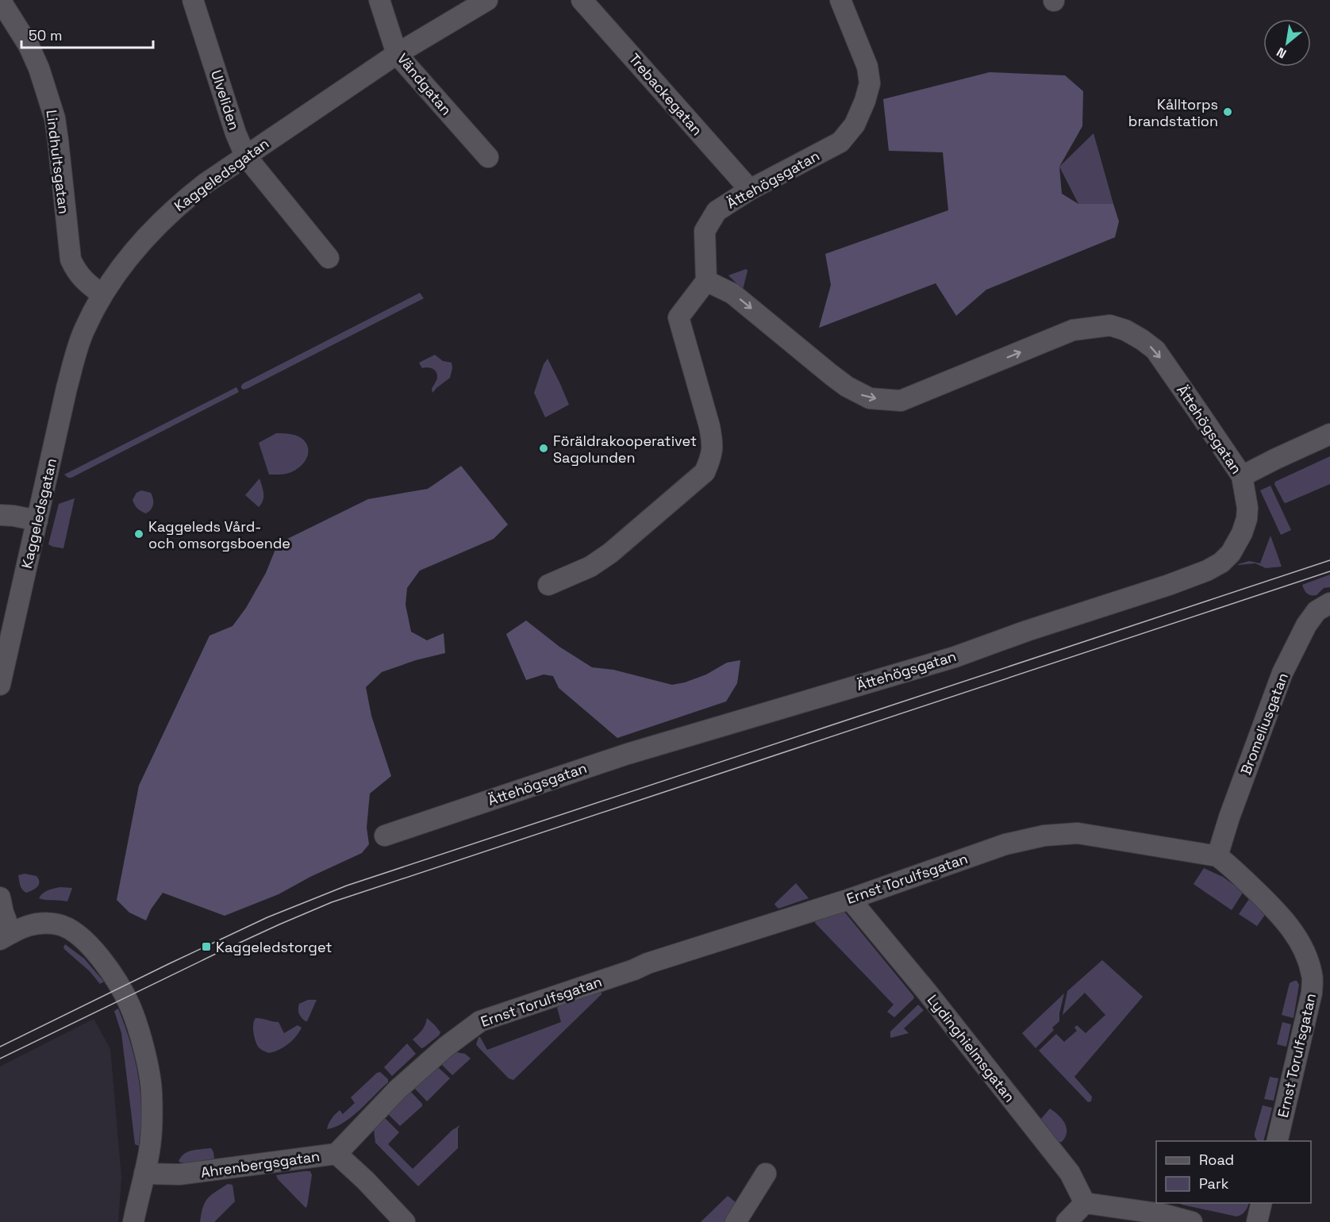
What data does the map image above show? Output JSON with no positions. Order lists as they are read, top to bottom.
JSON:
{
  "streets": {
    "street": [
      "Vändgatan",
      "Trebackegatan",
      "Ulveliden",
      "Lindhultsgatan",
      "Kaggeledsgatan",
      "Ättehögsgatan",
      "Bromeliusgatan",
      "Ernst Torulfsgatan",
      "Lydinghielmsgatan",
      "Ahrenbergsgatan"
    ]
  },
  "crossings": [
    ["Vändgatan", "Kaggeledsgatan"],
    ["Trebackegatan", "Ättehögsgatan"],
    ["Ulveliden", "Kaggeledsgatan"],
    ["Lindhultsgatan", "Kaggeledsgatan"],
    ["Bromeliusgatan", "Ernst Torulfsgatan"],
    ["Ernst Torulfsgatan", "Lydinghielmsgatan"],
    ["Ernst Torulfsgatan", "Ahrenbergsgatan"]
  ],
  "places": {
    "other": ["Kålltorps brandstation", "Föräldrakooperativet Sagolunden", "Kaggeleds Vård- och omsorgsboende"],
    "transit": ["Kaggeledstorget"]
  },
  "legend": ["Road", "Park"],
  "scale_bar": "50 m",
  "north": "bottom left"
}
